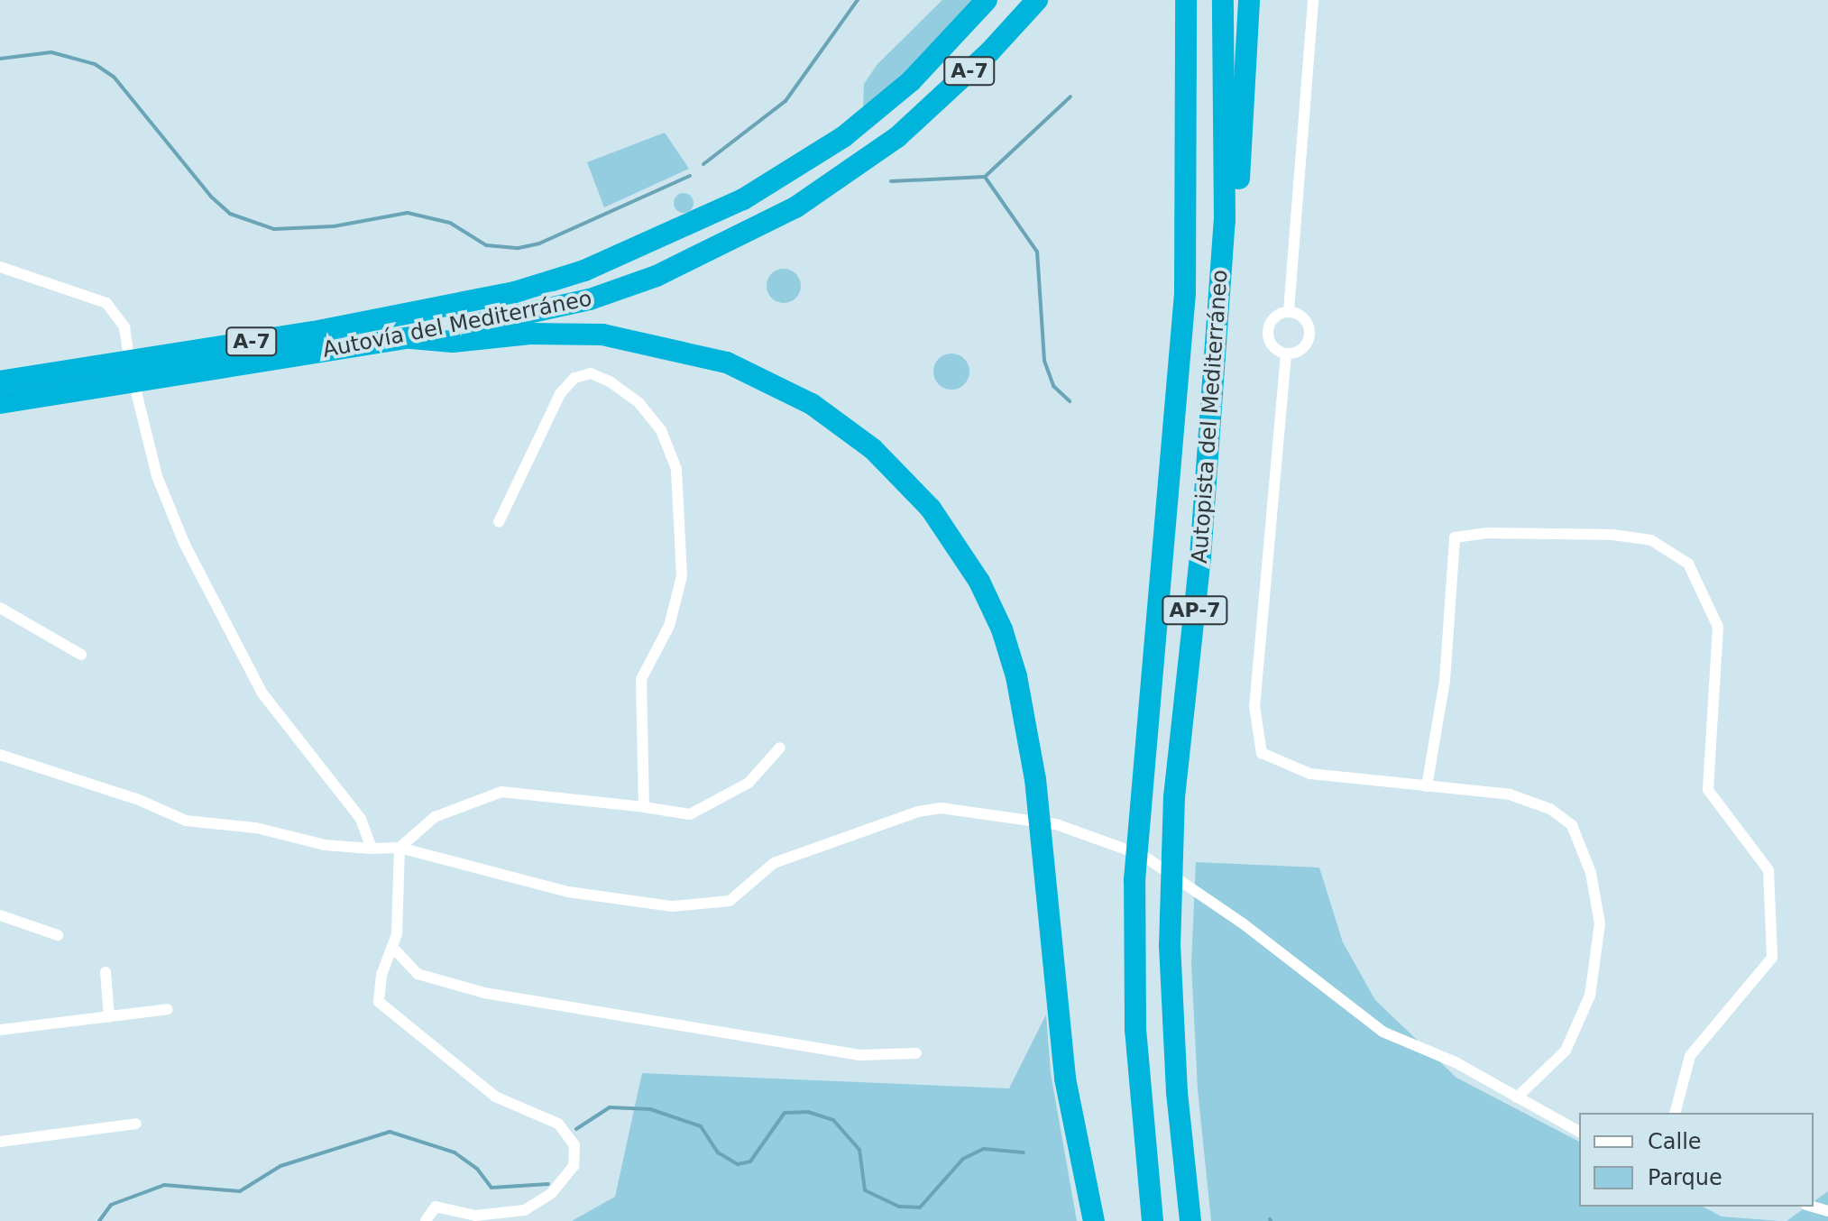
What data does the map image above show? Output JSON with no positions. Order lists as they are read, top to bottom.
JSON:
{
  "streets": {
    "highway": [
      "A-7",
      "Autovía del Mediterráneo",
      "Autopista del Mediterráneo",
      "AP-7"
    ]
  },
  "legend": ["Calle", "Parque"]
}
